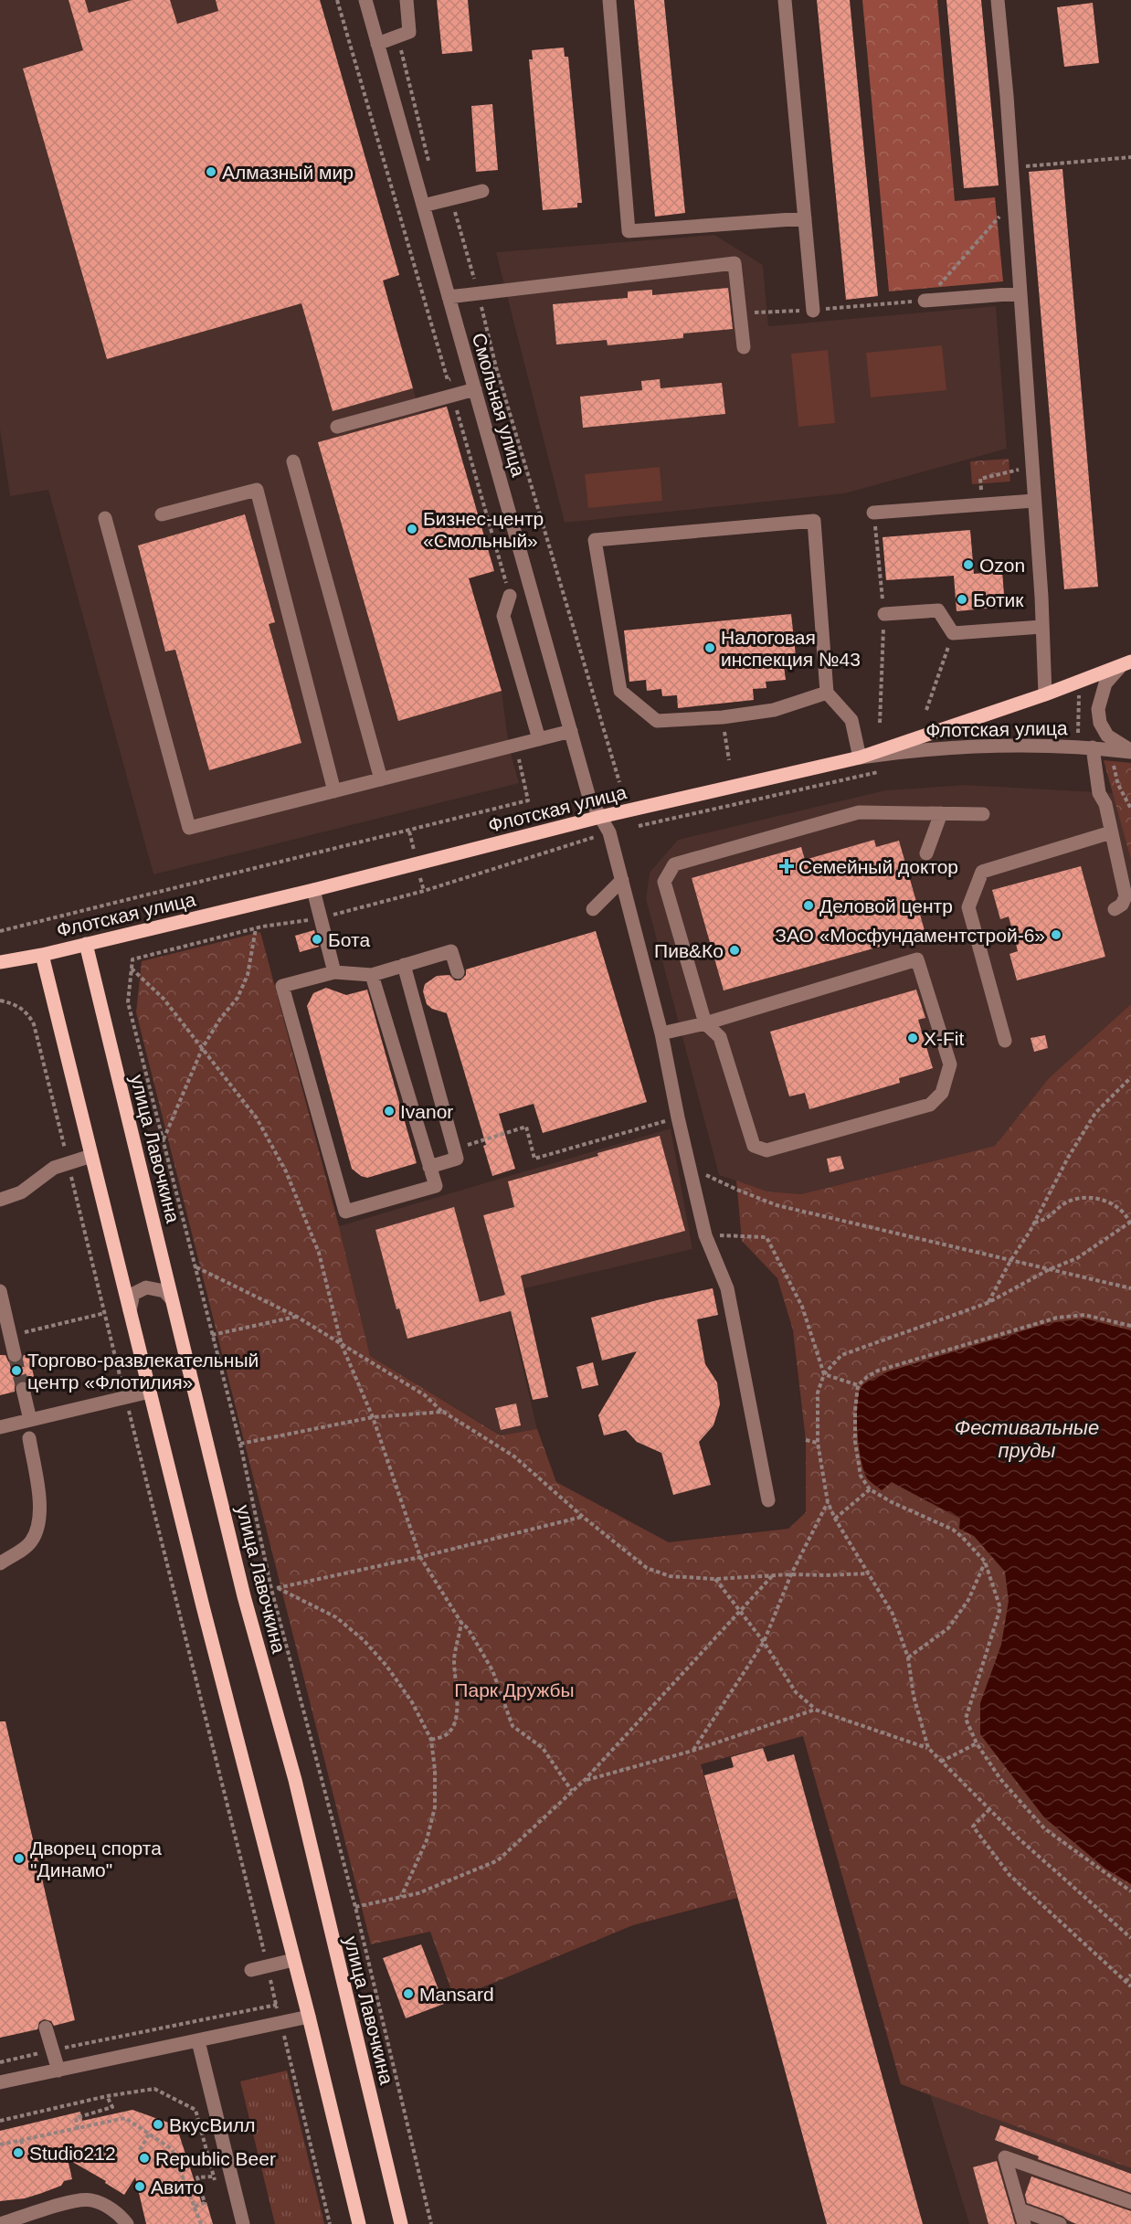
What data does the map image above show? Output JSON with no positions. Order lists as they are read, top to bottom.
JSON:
{
  "streets": {
    "main road": ["Флотская улица", "улица Лавочкина"],
    "street": ["Смольная улица"]
  },
  "crossings": [
    ["Смольная улица", "Флотская улица"],
    ["Флотская улица", "улица Лавочкина"]
  ],
  "water": ["Фестивальные пруды"],
  "parks": ["Парк Дружбы"],
  "places": {
    "other": [
      "Алмазный мир",
      "Бизнес-центр «Смольный»",
      "Ozon",
      "Ботик",
      "Налоговая инспекция №43",
      "Деловой центр",
      "ЗАО «Мосфундаментстрой-6»",
      "Бота",
      "Пив&Ко",
      "X-Fit",
      "Ivanor",
      "Торгово-развлекательный центр «Флотилия»",
      "Дворец спорта \"Динамо\"",
      "Mansard",
      "ВкусВилл",
      "Studio212",
      "Republic Beer",
      "Авито"
    ],
    "health": ["Семейный доктор"]
  }
}
